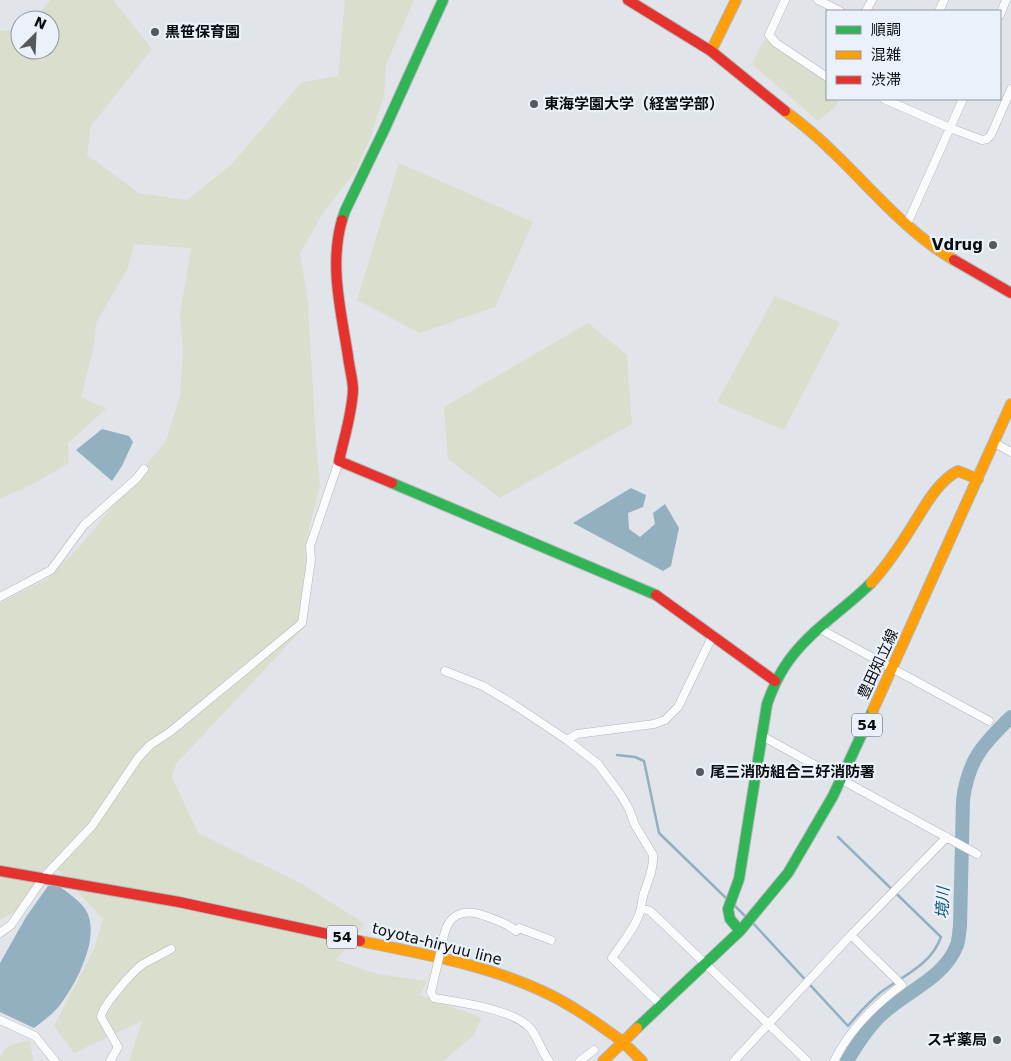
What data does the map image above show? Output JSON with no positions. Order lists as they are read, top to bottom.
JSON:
{
  "streets": {
    "street": ["豊田知立線", "54", "toyota-hiryuu line"]
  },
  "crossings": [
    ["豊田知立線", "54"],
    ["54", "toyota-hiryuu line"]
  ],
  "water": ["境川"],
  "places": [
    "黒笹保育園",
    "東海学園大学（経営学部）",
    "Vdrug",
    "尾三消防組合三好消防署",
    "スギ薬局"
  ],
  "legend": ["順調", "混雑", "渋滞"],
  "north": "top right"
}
